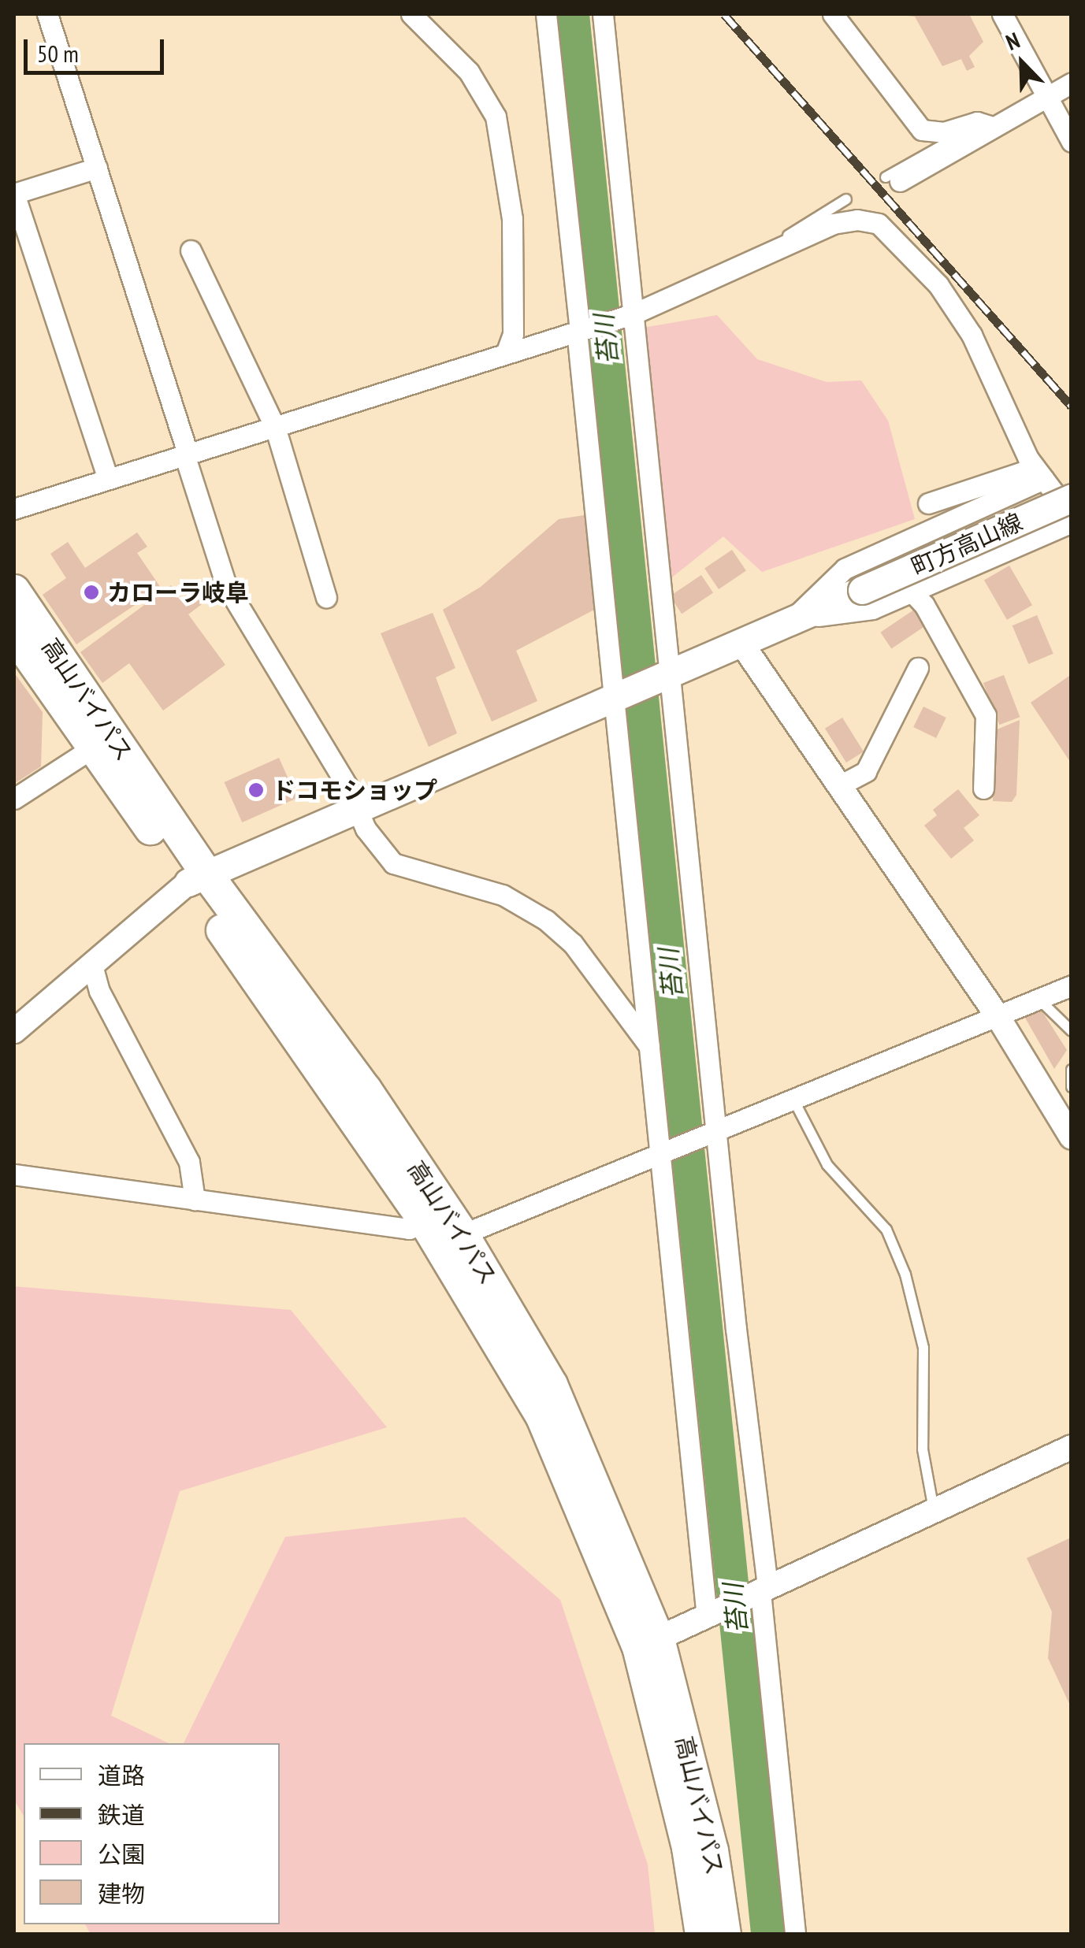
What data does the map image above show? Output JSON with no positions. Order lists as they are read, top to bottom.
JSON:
{
  "streets": {
    "highway": ["高山バイパス"],
    "main road": ["町方高山線"]
  },
  "water": ["苔川"],
  "places": ["カローラ岐阜", "ドコモショップ"],
  "legend": [
    "道路",
    "鉄道",
    "公園",
    "建物"
  ],
  "scale_bar": "50 m",
  "north": "top left"
}
